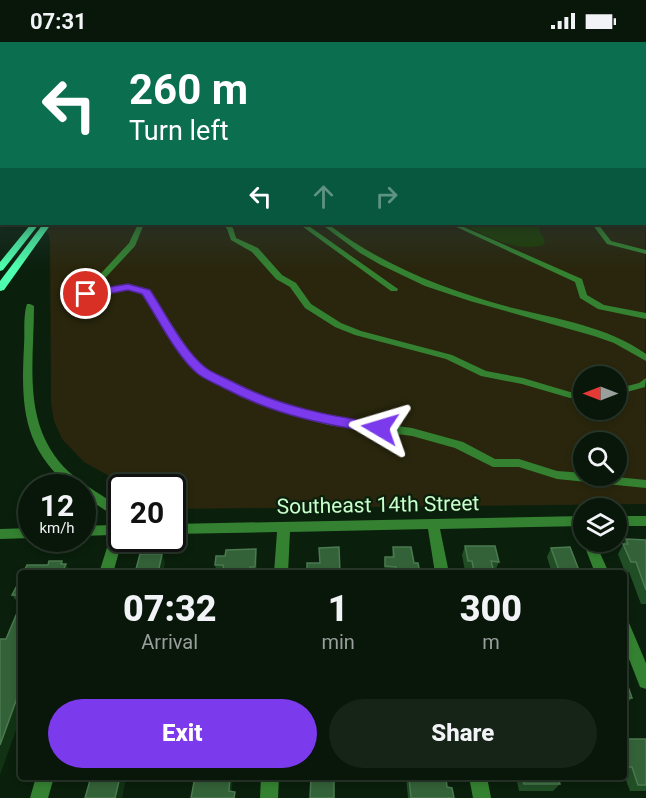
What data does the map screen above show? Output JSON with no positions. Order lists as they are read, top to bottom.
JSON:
{
  "streets": {
    "street": ["Southeast 14th Street"]
  },
  "north": "left",
  "page": {
    "status": "07:31",
    "turn": ["260 m", "Turn left"],
    "speed": "12 km/h",
    "limit": "20",
    "eta": [
      "07:32",
      "Arrival",
      "1",
      "min",
      "300",
      "m"
    ],
    "buttons": ["Exit", "Share"]
  }
}
